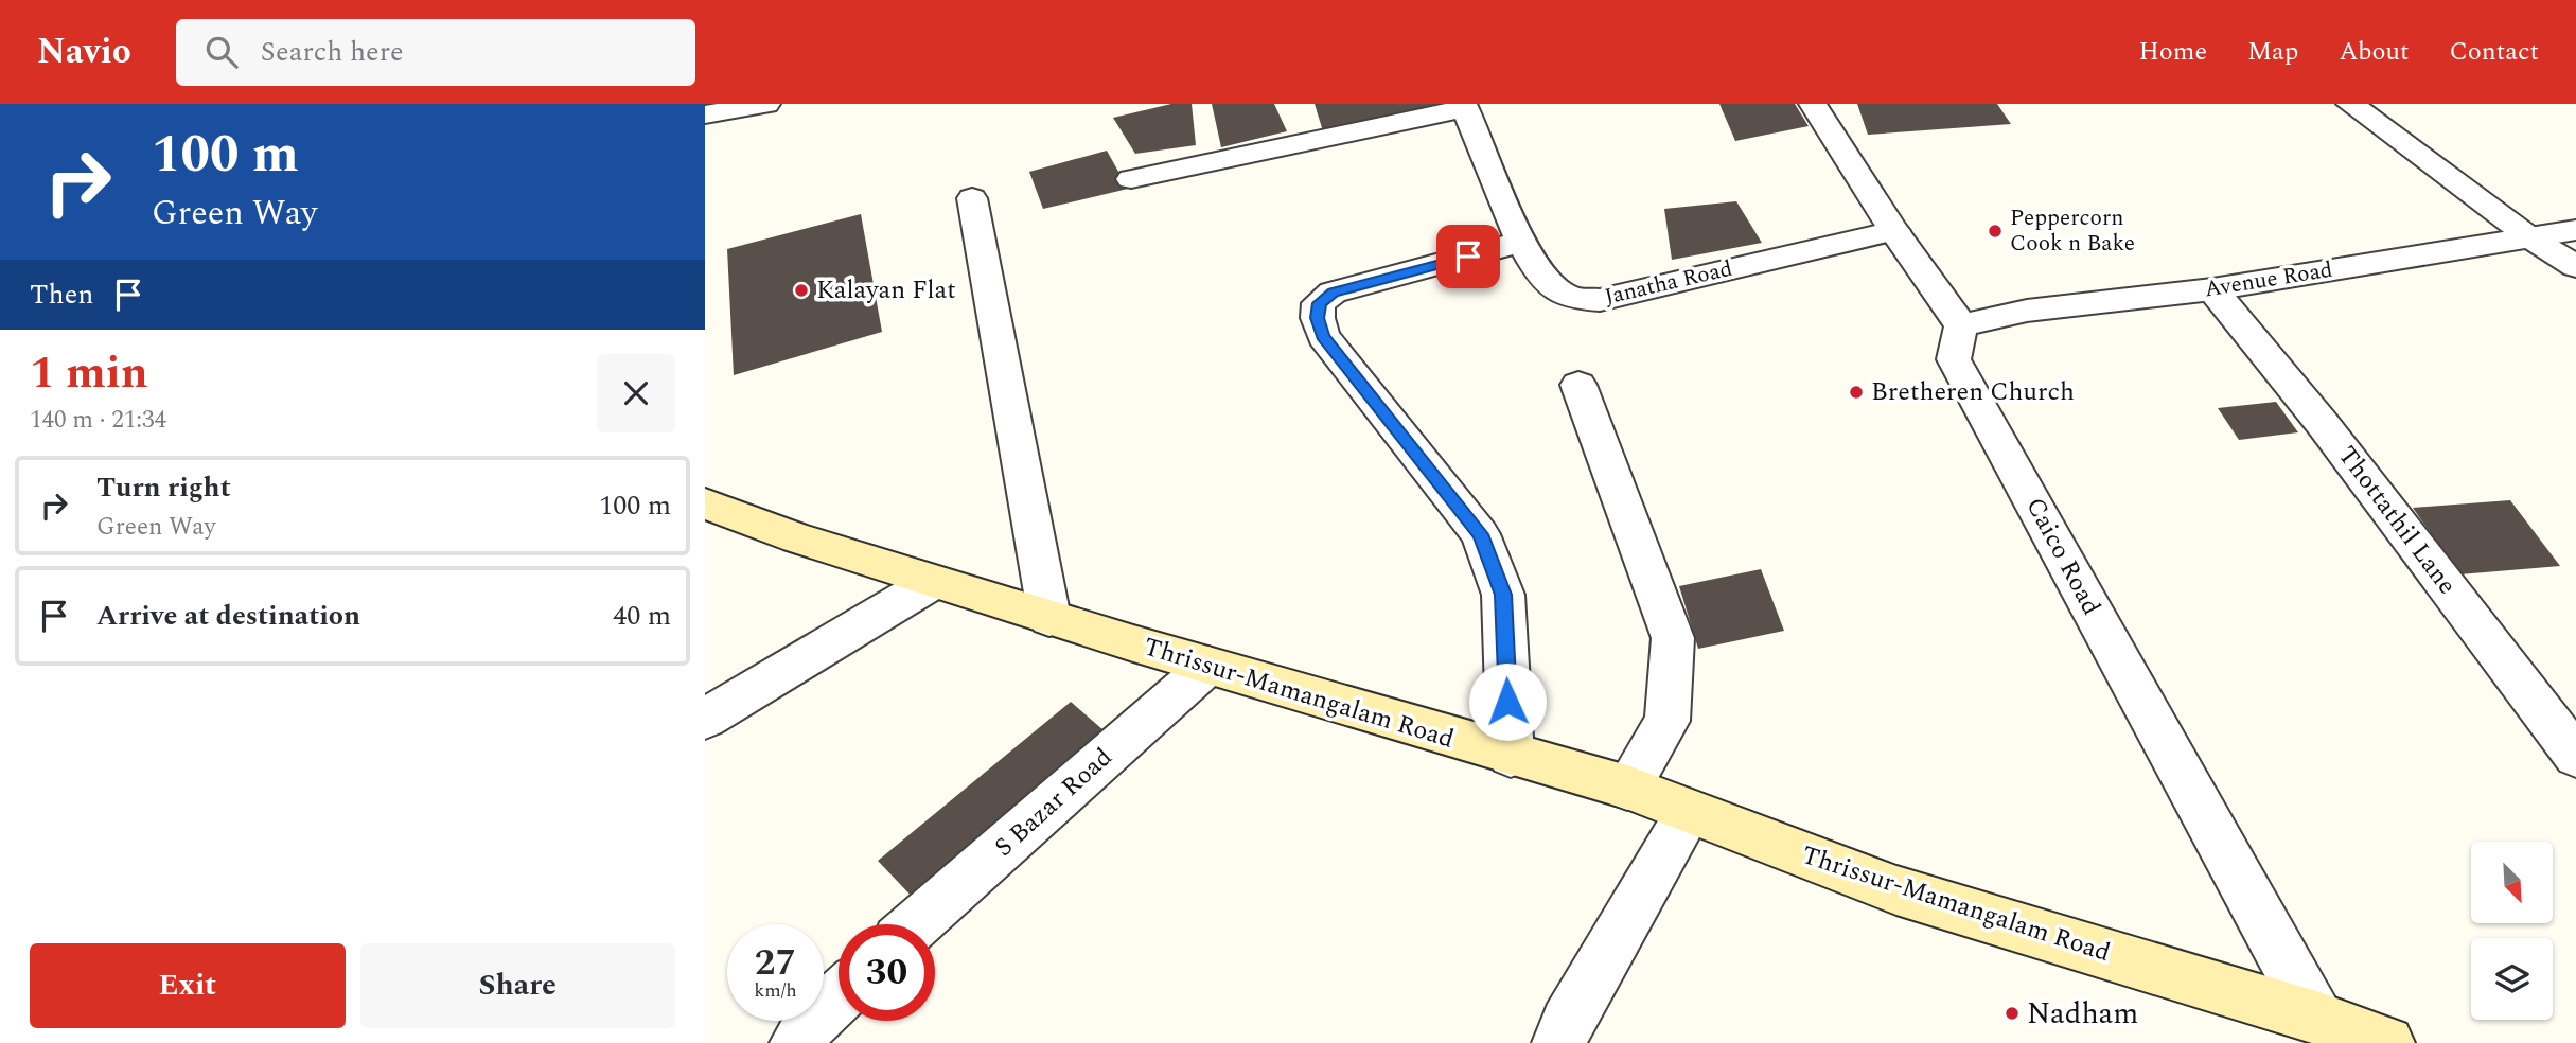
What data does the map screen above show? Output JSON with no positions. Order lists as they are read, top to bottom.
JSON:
{
  "streets": {
    "main road": ["Thrissur-Mamangalam Road"],
    "street": [
      "Avenue Road",
      "Janatha Road",
      "Thottathil Lane",
      "Caico Road",
      "S Bazar Road"
    ]
  },
  "crossings": [
    ["Avenue Road", "Thottathil Lane"],
    ["Avenue Road", "Caico Road"],
    ["Caico Road", "Thrissur-Mamangalam Road"],
    ["Thrissur-Mamangalam Road", "S Bazar Road"]
  ],
  "places": [
    "Peppercorn Cook n Bake",
    "Kalayan Flat",
    "Bretheren Church",
    "Nadham"
  ],
  "north": "bottom right",
  "page": {
    "header": "Navio",
    "search": "Search here",
    "nav": [
      "Home",
      "Map",
      "About",
      "Contact"
    ],
    "turn": ["100 m", "Green Way"],
    "then": "Then",
    "heading": ["1 min", "140 m · 21:34"],
    "list": [
      {
        "name": "Turn right",
        "note": "Green Way",
        "value": "100 m"
      },
      {
        "name": "Arrive at destination",
        "value": "40 m"
      }
    ],
    "speed": "27 km/h",
    "limit": "30",
    "buttons": ["Exit", "Share"]
  }
}
